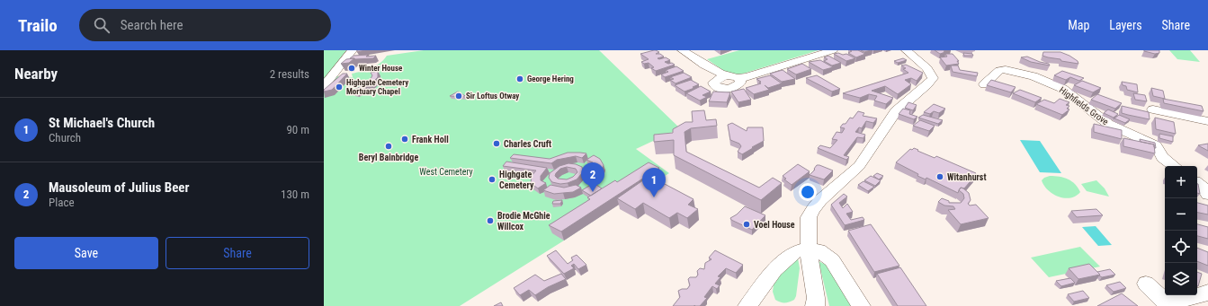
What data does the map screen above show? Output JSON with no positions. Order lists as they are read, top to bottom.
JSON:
{
  "streets": {
    "street": ["Highfields Grove"]
  },
  "parks": ["West Cemetery"],
  "places": [
    "Winter House",
    "George Hering",
    "Highgate Cemetery Mortuary Chapel",
    "Sir Loftus Otway",
    "Frank Holl",
    "Charles Cruft",
    "Beryl Bainbridge",
    "Witanhurst",
    "Highgate Cemetery",
    "Brodie McGhie Willcox",
    "Voel House"
  ],
  "page": {
    "header": "Trailo",
    "search": "Search here",
    "nav": ["Map", "Layers", "Share"],
    "heading": ["Nearby", "2 results"],
    "list": [
      {
        "mark": "1",
        "name": "St Michael's Church",
        "note": "Church",
        "value": "90 m"
      },
      {
        "mark": "2",
        "name": "Mausoleum of Julius Beer",
        "note": "Place",
        "value": "130 m"
      }
    ],
    "pins": ["2", "1"],
    "map_buttons": ["+", "−"],
    "buttons": ["Save", "Share"]
  }
}
